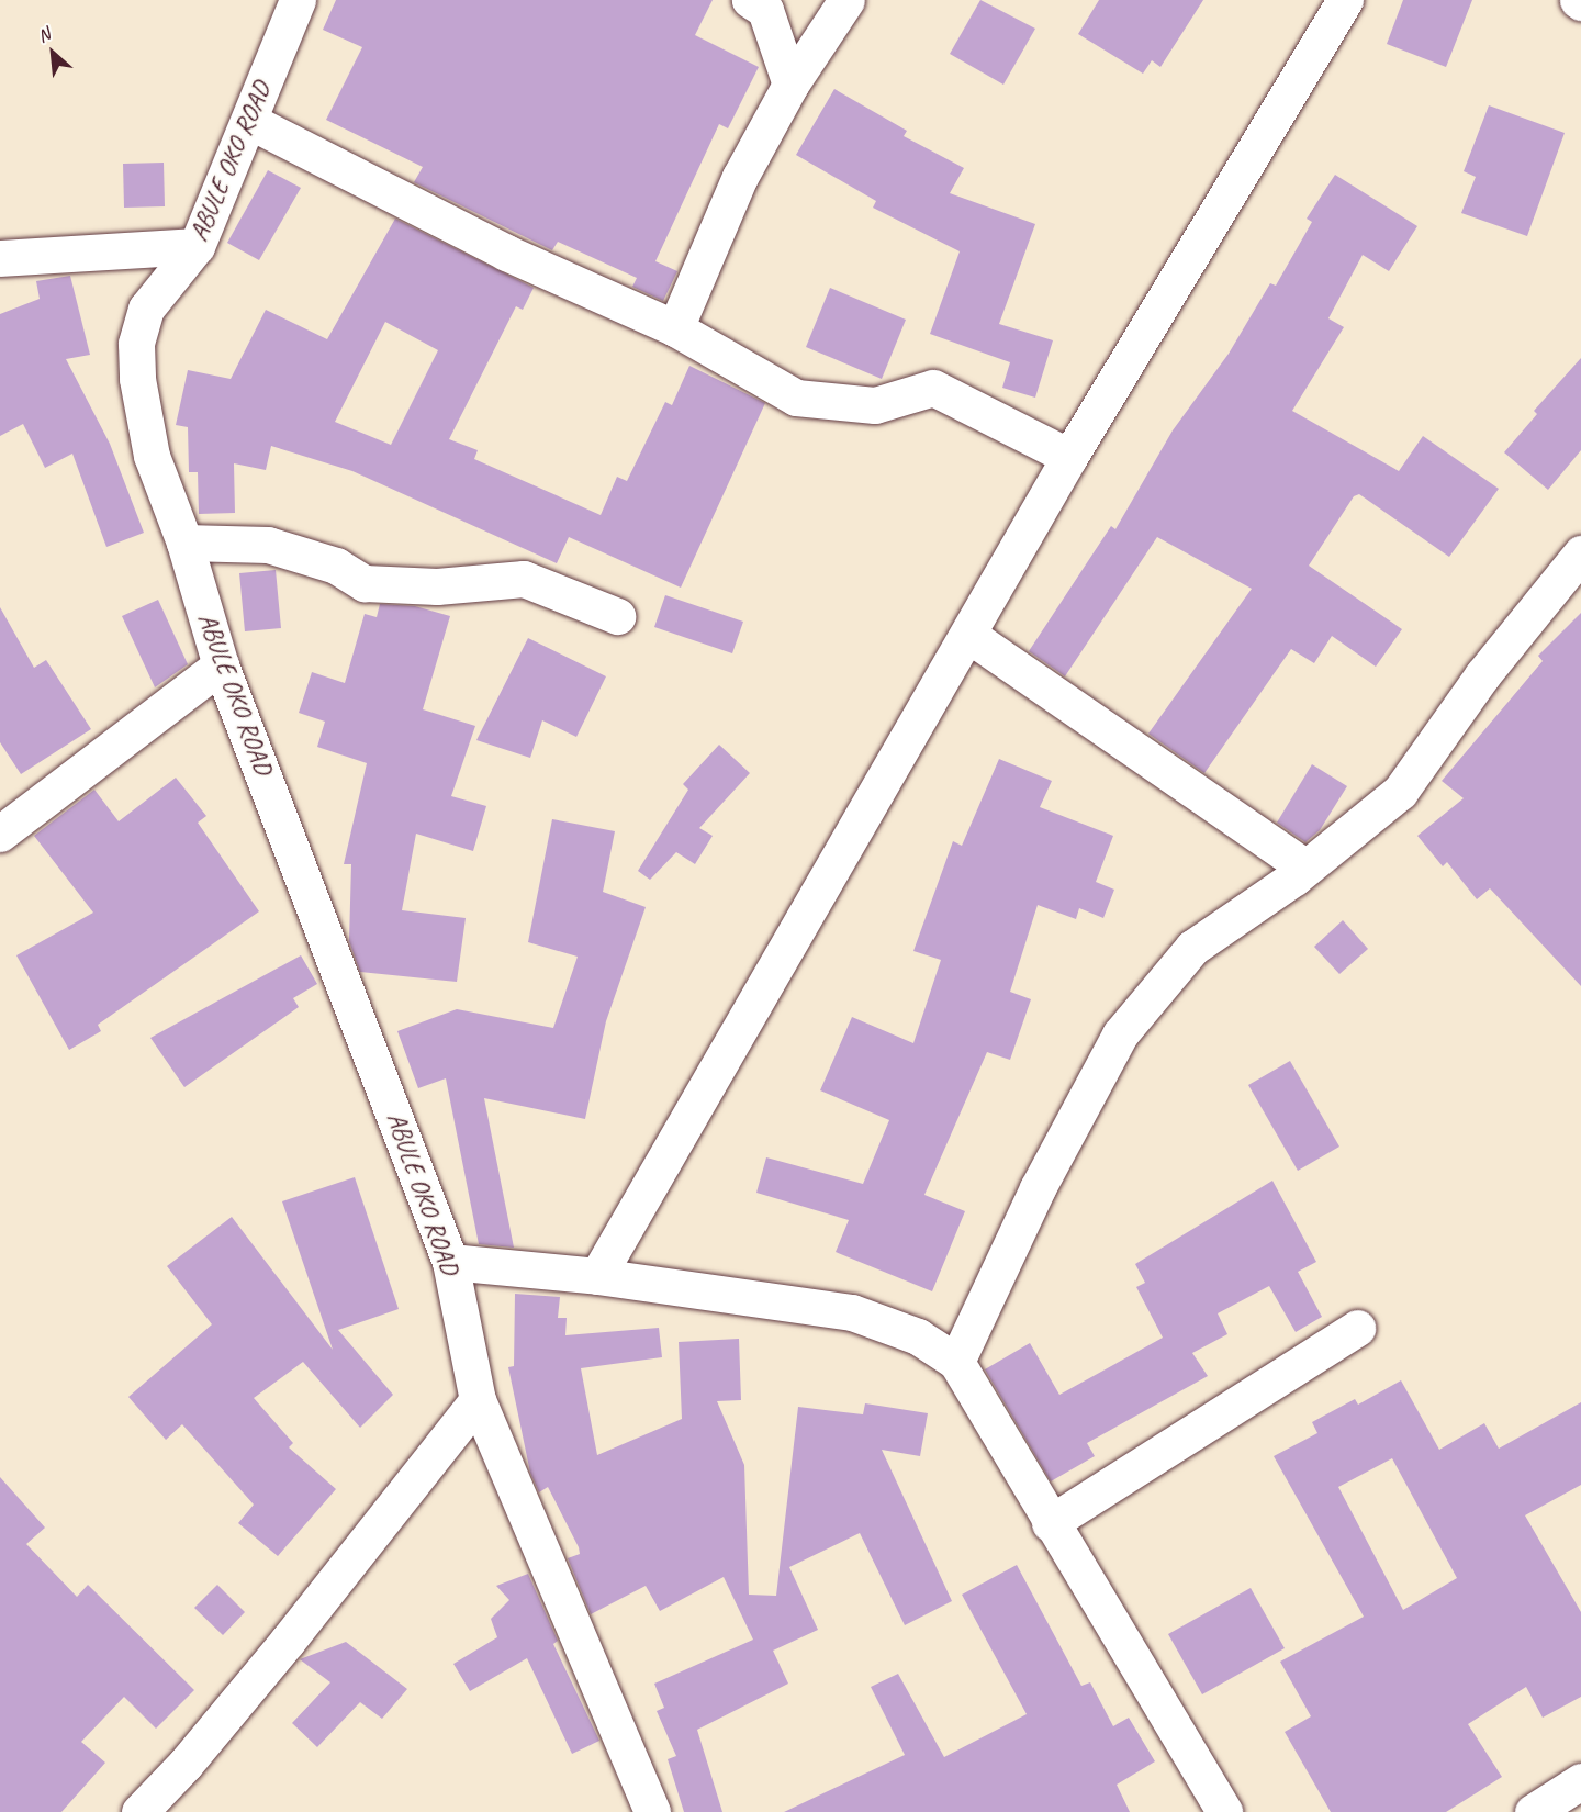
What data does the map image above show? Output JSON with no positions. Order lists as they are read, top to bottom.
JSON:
{
  "streets": {
    "street": ["ABULE OKO ROAD"]
  },
  "north": "top left"
}
